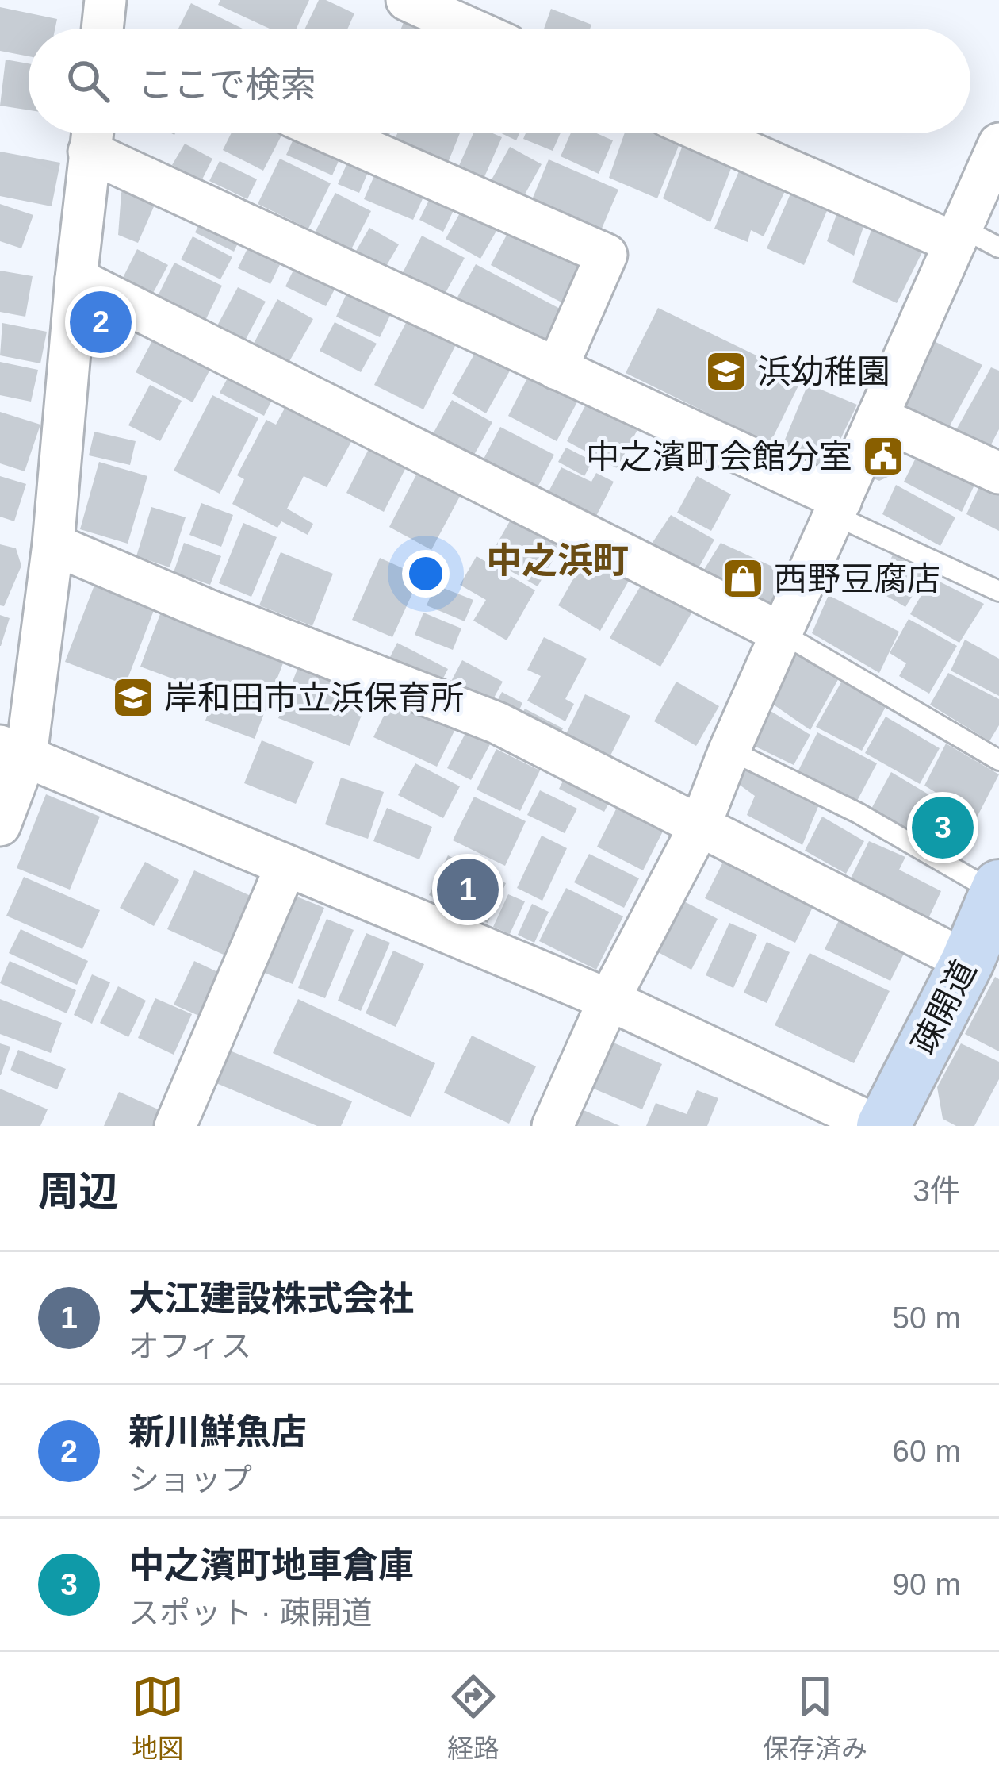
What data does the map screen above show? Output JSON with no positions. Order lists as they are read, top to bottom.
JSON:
{
  "streets": {
    "street": ["疎開道"]
  },
  "districts": ["中之浜町"],
  "places": {
    "school or university": ["浜幼稚園", "岸和田市立浜保育所"],
    "public building": ["中之濱町会館分室"],
    "shop": ["西野豆腐店"]
  },
  "page": {
    "search": "ここで検索",
    "pins": ["2", "3", "1"],
    "heading": ["周辺", "3件"],
    "list": [
      {
        "mark": "1",
        "name": "大江建設株式会社",
        "note": "オフィス",
        "value": "50 m"
      },
      {
        "mark": "2",
        "name": "新川鮮魚店",
        "note": "ショップ",
        "value": "60 m"
      },
      {
        "mark": "3",
        "name": "中之濱町地車倉庫",
        "note": "スポット · 疎開道",
        "value": "90 m"
      }
    ],
    "nav": ["地図", "経路", "保存済み"]
  }
}
